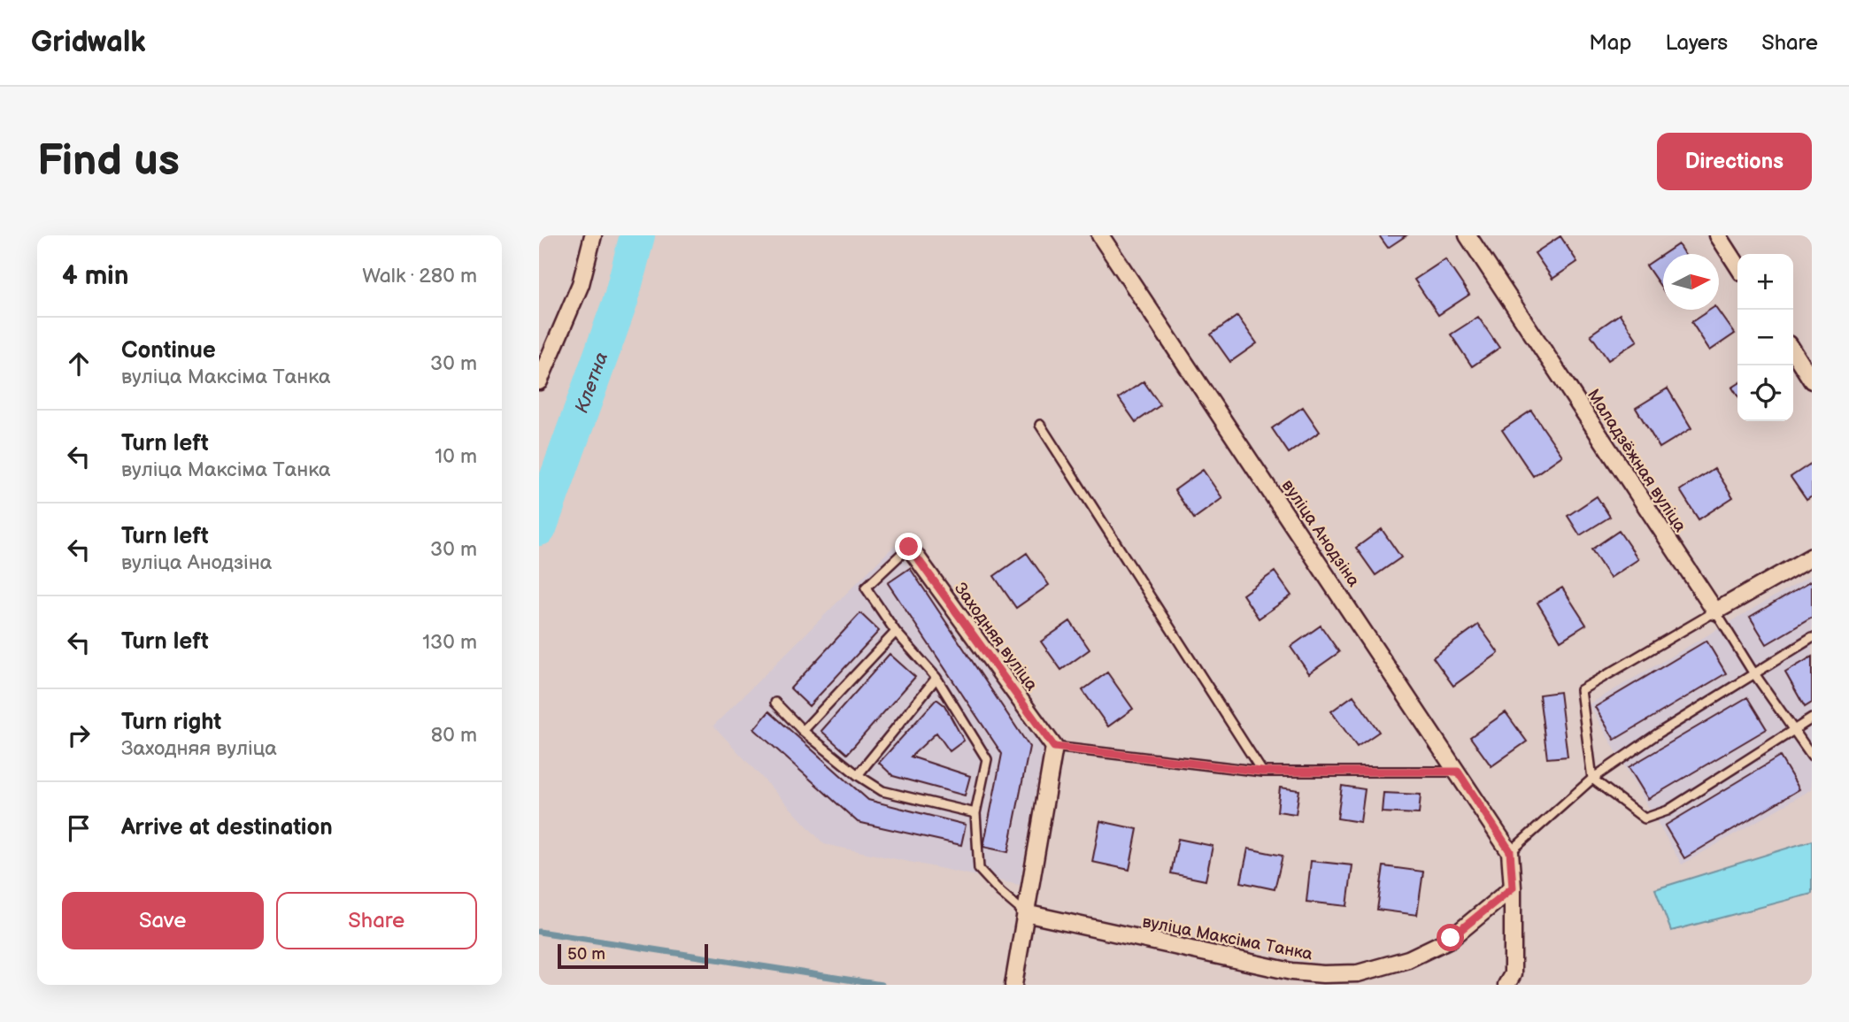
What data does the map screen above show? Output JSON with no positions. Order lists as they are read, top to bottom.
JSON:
{
  "streets": {
    "street": [
      "Маладзёжная вуліца",
      "вуліца Анодзіна",
      "Заходняя вуліца",
      "вуліца Максіма Танка"
    ]
  },
  "water": ["Клетна"],
  "scale_bar": "50 m",
  "north": "right",
  "page": {
    "header": "Gridwalk",
    "nav": ["Map", "Layers", "Share"],
    "buttons": [
      "Directions",
      ["Save", "Share"]
    ],
    "title": "Find us",
    "heading": ["4 min", "Walk · 280 m"],
    "map_buttons": ["+", "−"],
    "list": [
      ["Continue", "вуліца Максіма Танка", "30 m"],
      ["Turn left", "вуліца Максіма Танка", "10 m"],
      ["Turn left", "вуліца Анодзіна", "30 m"],
      ["Turn left", "130 m"],
      ["Turn right", "Заходняя вуліца", "80 m"],
      "Arrive at destination"
    ],
    "scale": "50 m"
  }
}
